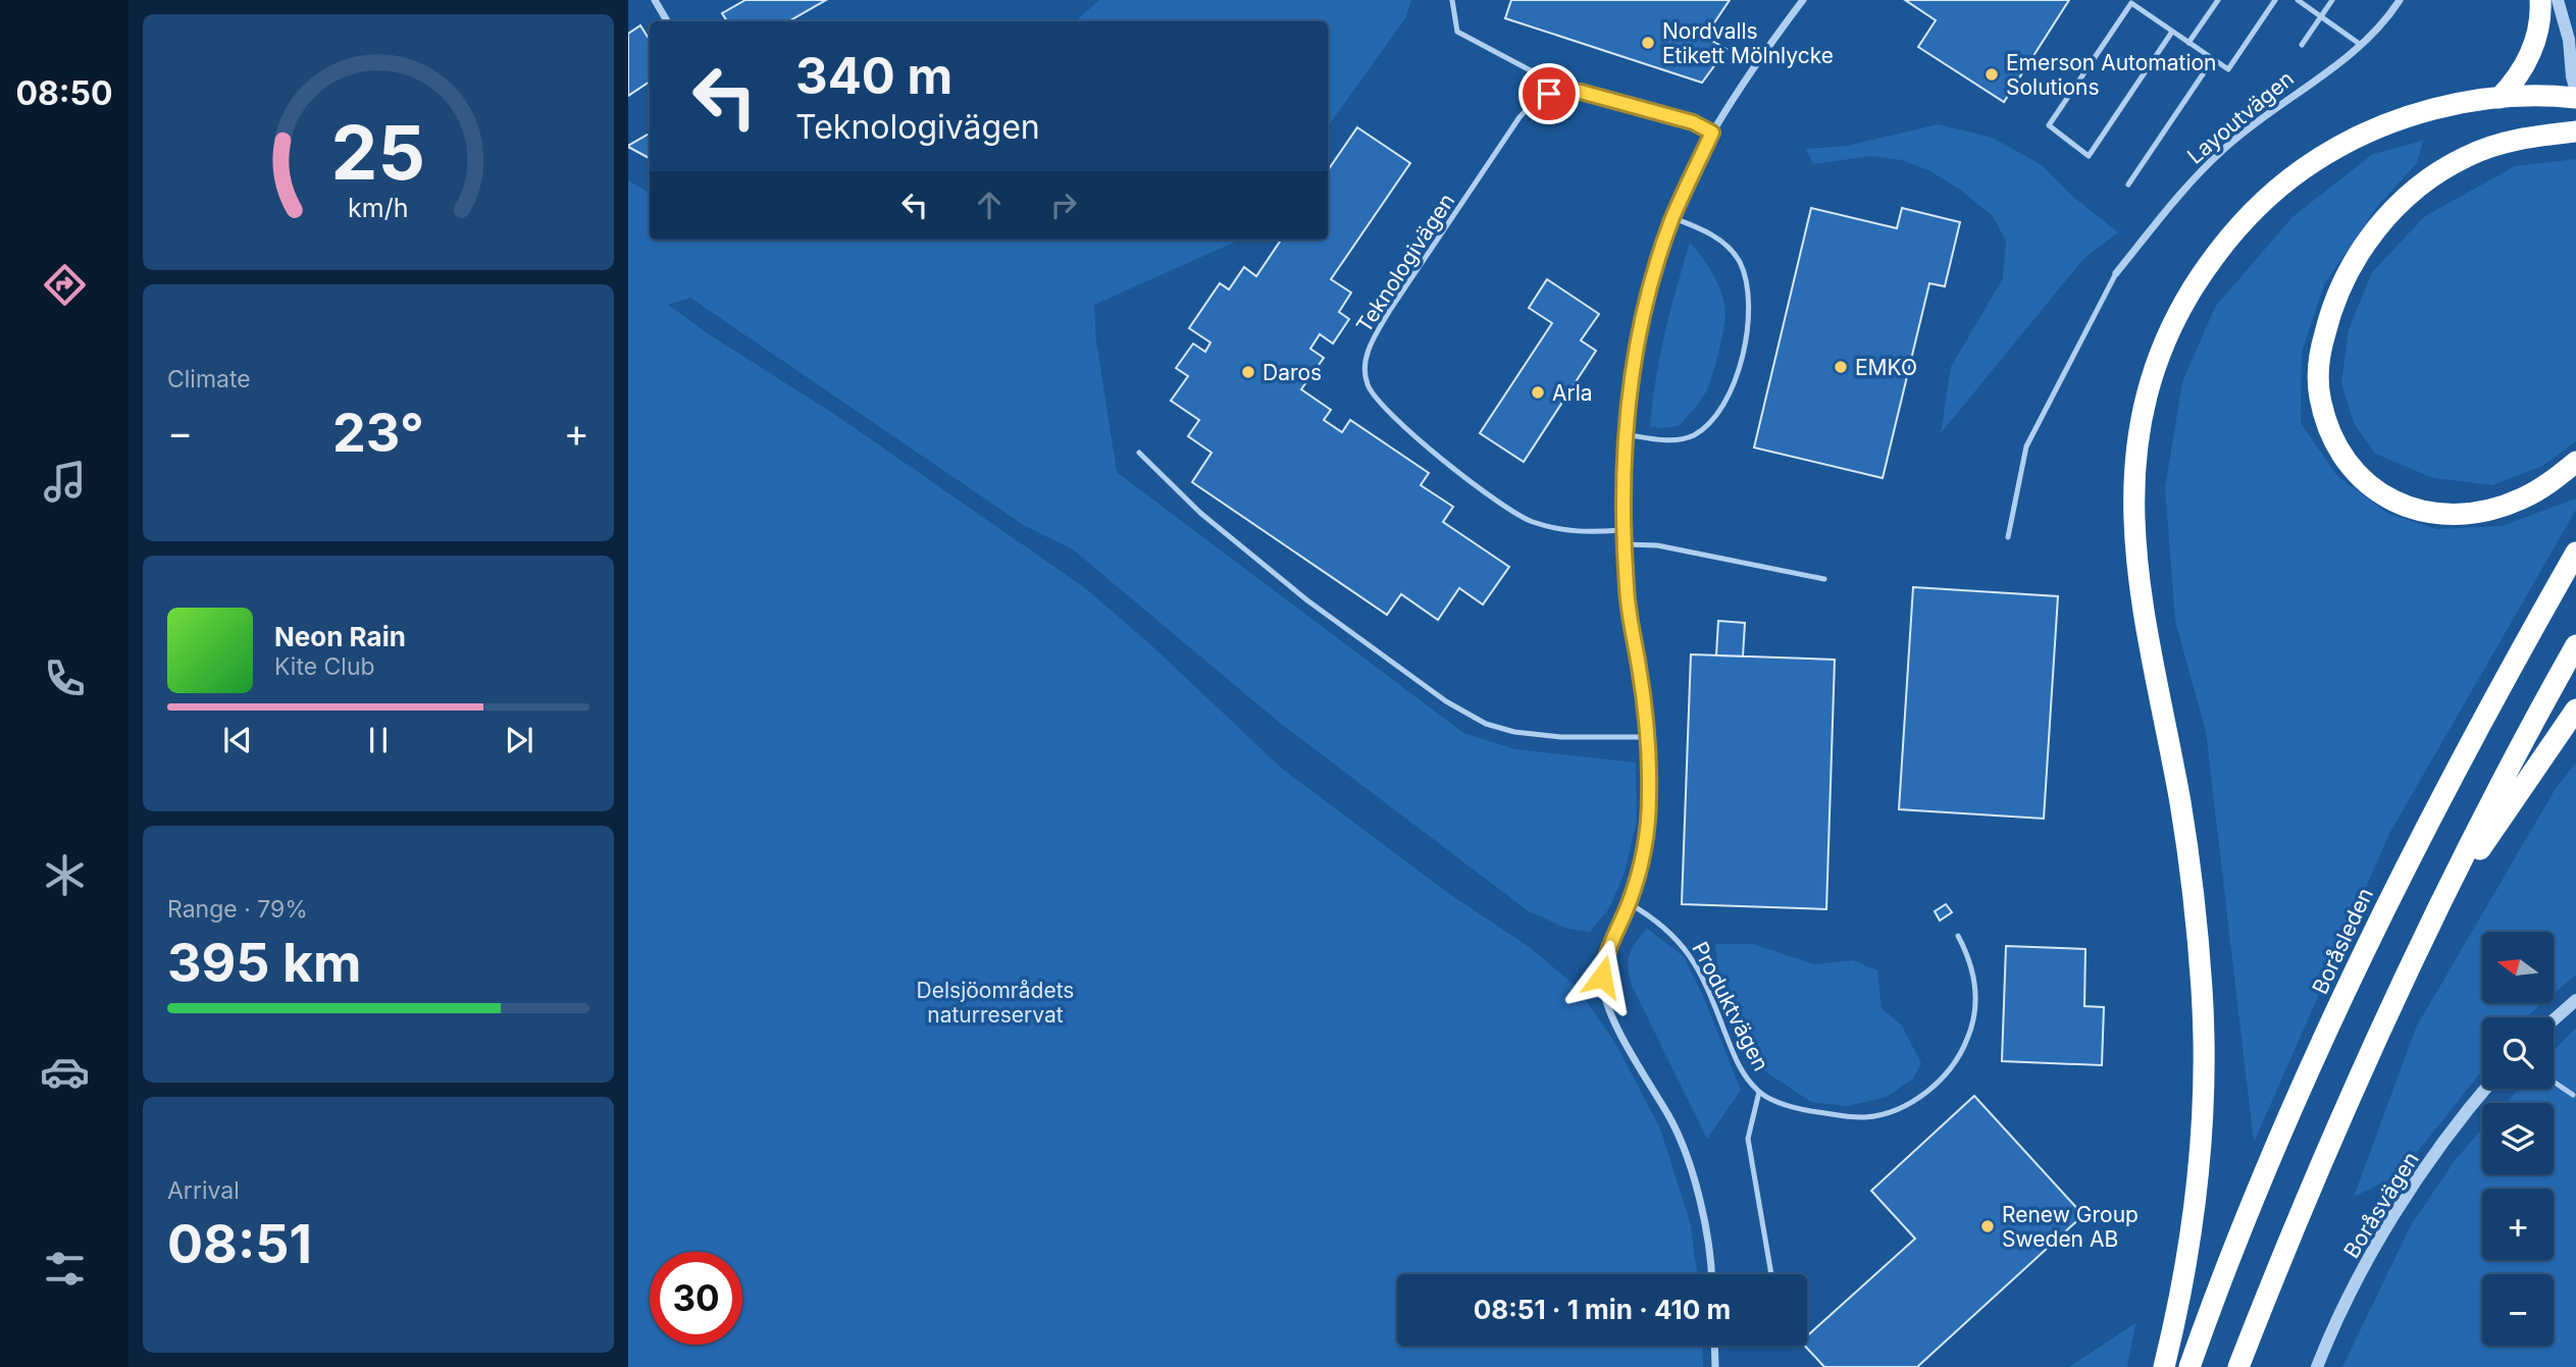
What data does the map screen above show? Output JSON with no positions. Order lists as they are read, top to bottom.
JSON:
{
  "streets": {
    "highway": ["Boråsleden"],
    "street": ["Layoutvägen", "Boråsvägen"],
    "lane": ["Teknologivägen", "Produktvägen"]
  },
  "parks": ["Delsjöområdets naturreservat"],
  "places": [
    "Nordvalls Etikett Mölnlycke",
    "Emerson Automation Solutions",
    "EMKO",
    "Daros",
    "Arla",
    "Renew Group Sweden AB"
  ],
  "north": "left",
  "page": {
    "tabs": "08:50",
    "turn": ["340 m", "Teknologivägen"],
    "tile": [
      "Climate",
      ["Range · 79%", "395 km"],
      ["Arrival", "08:51"]
    ],
    "heat": ["−", "23°", "+"],
    "song": ["Neon Rain", "Kite Club"],
    "map_buttons": ["+", "−"],
    "limit": "30",
    "trip": "08:51 · 1 min · 410 m",
    "gauge": ["25", "km/h"]
  }
}
